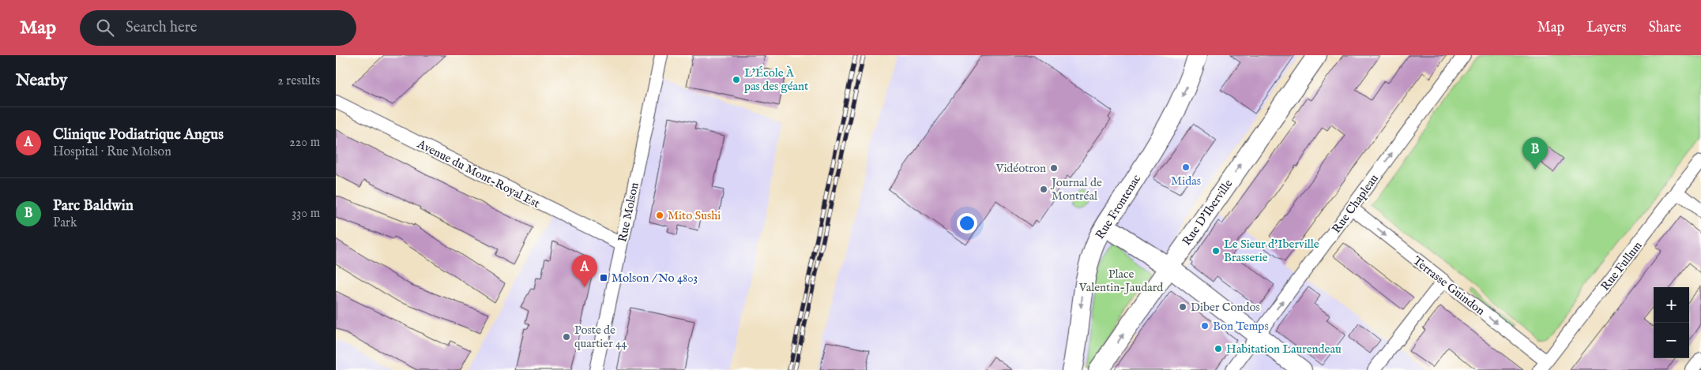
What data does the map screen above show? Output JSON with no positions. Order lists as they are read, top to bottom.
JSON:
{
  "streets": {
    "main road": ["Rue Frontenac", "Rue D'Iberville"],
    "street": [
      "Avenue du Mont-Royal Est",
      "Rue Chapleau",
      "Rue Molson",
      "Rue Fullum",
      "Terrasse Guindon"
    ]
  },
  "crossings": [
    ["Avenue du Mont-Royal Est", "Rue Molson"],
    ["Rue Chapleau", "Terrasse Guindon"],
    ["Rue Fullum", "Terrasse Guindon"]
  ],
  "one_way": [
    "Rue Chapleau",
    "Rue Frontenac",
    "Rue D'Iberville",
    "Terrasse Guindon"
  ],
  "parks": ["Place Valentin-Jaudard"],
  "places": {
    "other": [
      "L'École À pas des géant",
      "Midas",
      "Vidéotron",
      "Journal de Montréal",
      "Mito Sushi",
      "Le Sieur d'Iberville Brasserie",
      "Diber Condos",
      "Bon Temps",
      "Poste de quartier 44",
      "Habitation Laurendeau"
    ],
    "transit": ["Molson / No 4803"]
  },
  "page": {
    "header": "Map",
    "search": "Search here",
    "nav": ["Map", "Layers", "Share"],
    "heading": ["Nearby", "2 results"],
    "list": [
      {
        "mark": "A",
        "name": "Clinique Podiatrique Angus",
        "note": "Hospital · Rue Molson",
        "value": "220 m"
      },
      {
        "mark": "B",
        "name": "Parc Baldwin",
        "note": "Park",
        "value": "330 m"
      }
    ],
    "pins": ["B", "A"],
    "map_buttons": ["+", "−"]
  }
}
